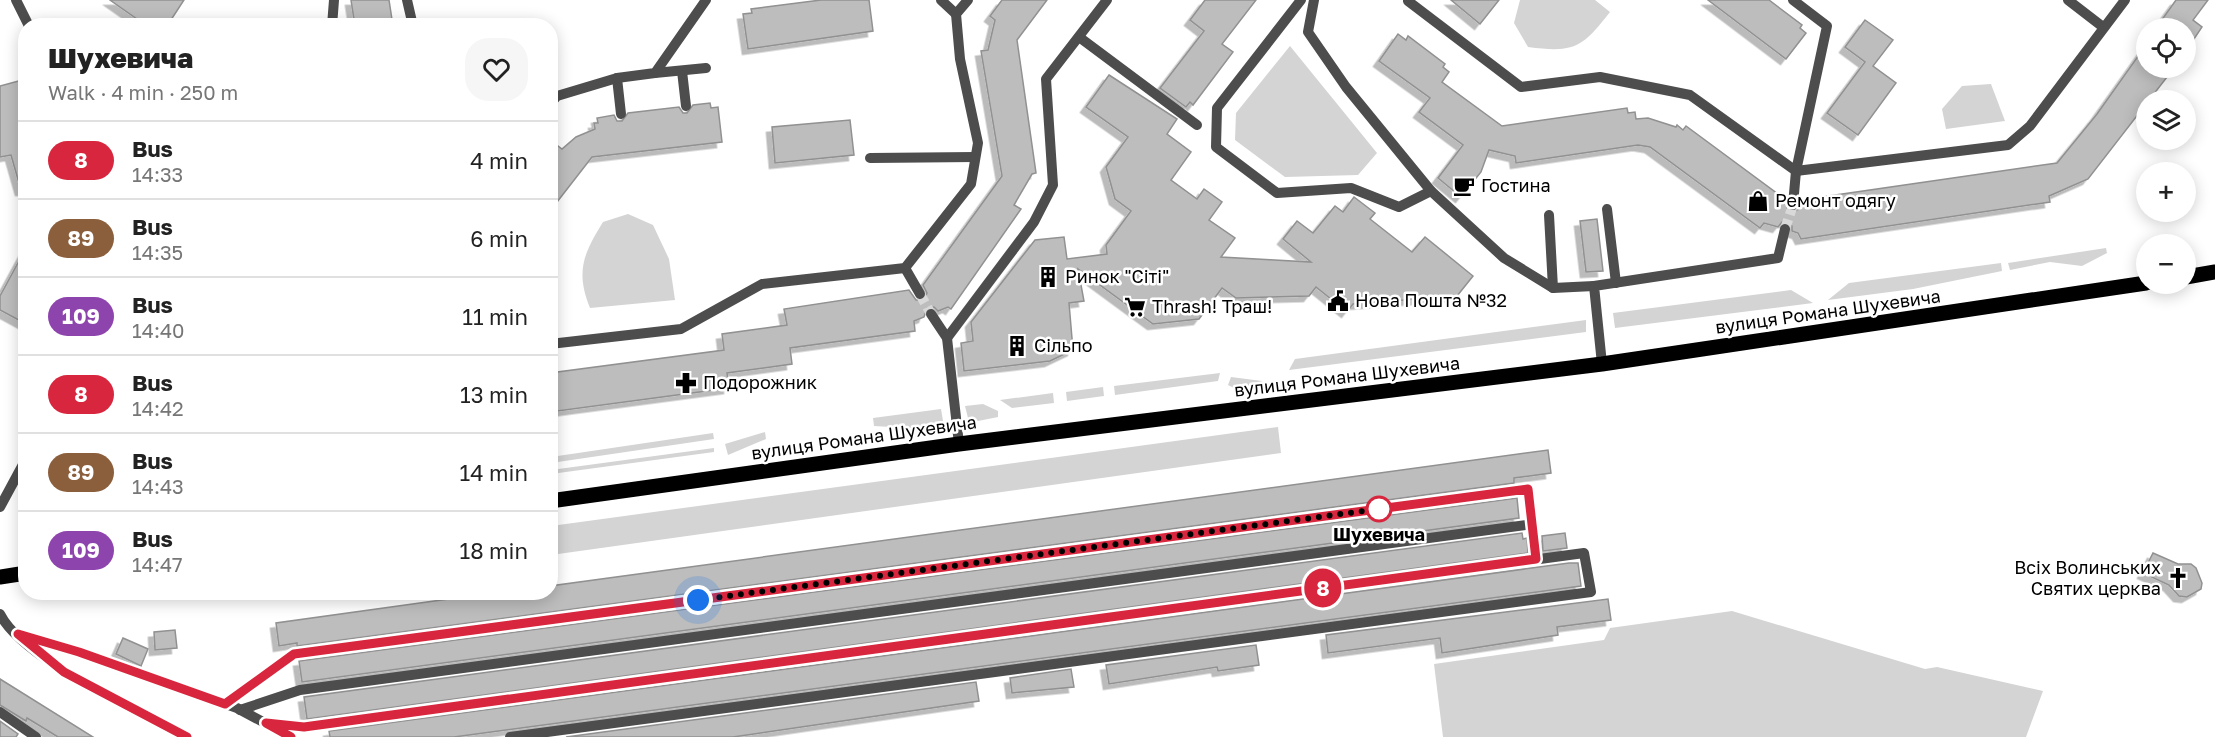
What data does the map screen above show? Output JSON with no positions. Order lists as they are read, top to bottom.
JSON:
{
  "streets": {
    "main road": ["вулиця Романа Шухевича"]
  },
  "places": {
    "cafe": ["Гостина"],
    "shop": ["Ремонт одягу"],
    "building": ["Ринок \"Сіті\"", "Сільпо"],
    "public building": ["Нова Пошта №32"],
    "supermarket": ["Thrash! Траш!"],
    "pharmacy": ["Подорожник"],
    "other": ["Шухевича"],
    "church": ["Всіх Волинських Святих церква"]
  },
  "lines": ["bus line 8"],
  "page": {
    "on_map": "8",
    "map_buttons": ["+", "−"],
    "heading": ["Шухевича", "Walk · 4 min · 250 m"],
    "list": [
      {
        "mark": "8",
        "name": "Bus",
        "note": "14:33",
        "value": "4 min"
      },
      {
        "mark": "89",
        "name": "Bus",
        "note": "14:35",
        "value": "6 min"
      },
      {
        "mark": "109",
        "name": "Bus",
        "note": "14:40",
        "value": "11 min"
      },
      {
        "mark": "8",
        "name": "Bus",
        "note": "14:42",
        "value": "13 min"
      },
      {
        "mark": "89",
        "name": "Bus",
        "note": "14:43",
        "value": "14 min"
      },
      {
        "mark": "109",
        "name": "Bus",
        "note": "14:47",
        "value": "18 min"
      }
    ]
  }
}
